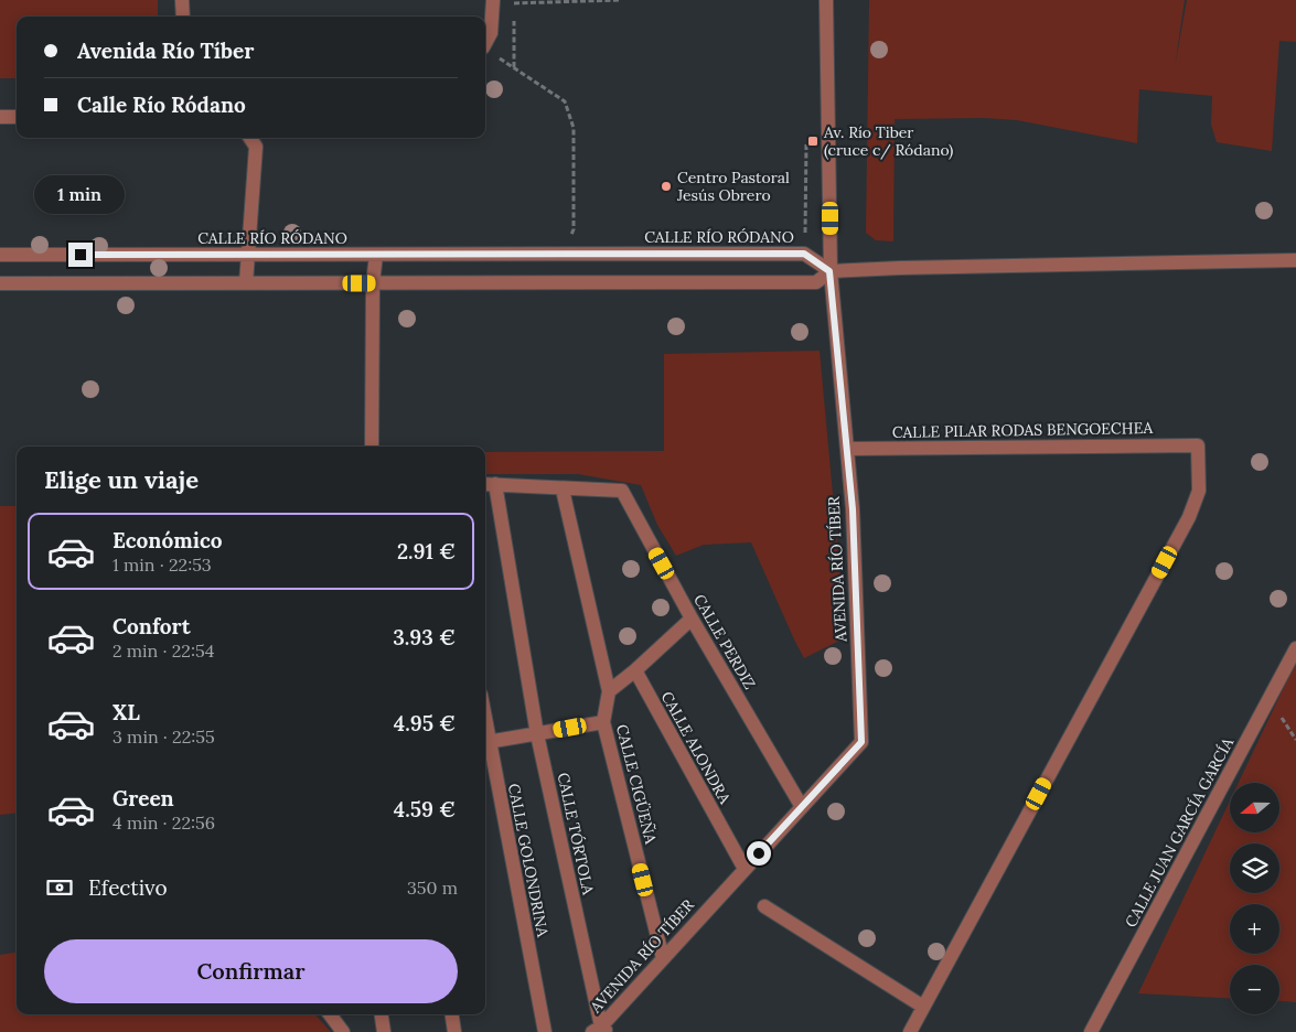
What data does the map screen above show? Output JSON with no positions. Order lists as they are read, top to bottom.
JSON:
{
  "streets": {
    "street": [
      "CALLE RÍO RÓDANO",
      "CALLE PILAR RODAS BENGOECHEA",
      "AVENIDA RÍO TÍBER",
      "CALLE PERDIZ",
      "CALLE ALONDRA",
      "CALLE CIGÜEÑA",
      "CALLE JUAN GARCÍA GARCÍA",
      "CALLE TÓRTOLA",
      "CALLE GOLONDRINA"
    ]
  },
  "crossings": [
    ["CALLE RÍO RÓDANO", "AVENIDA RÍO TÍBER"],
    ["CALLE PILAR RODAS BENGOECHEA", "AVENIDA RÍO TÍBER"],
    ["AVENIDA RÍO TÍBER", "CALLE PERDIZ"],
    ["AVENIDA RÍO TÍBER", "CALLE ALONDRA"],
    ["AVENIDA RÍO TÍBER", "CALLE CIGÜEÑA"],
    ["AVENIDA RÍO TÍBER", "CALLE TÓRTOLA"],
    ["CALLE PERDIZ", "CALLE CIGÜEÑA"]
  ],
  "places": {
    "transit": ["Av. Río Tiber (cruce c/ Ródano)"],
    "other": ["Centro Pastoral Jesús Obrero"]
  },
  "north": "left",
  "page": {
    "banner": ["Avenida Río Tíber", "Calle Río Ródano"],
    "bubble": "1 min",
    "heading": "Elige un viaje",
    "list": [
      {
        "name": "Económico",
        "note": "1 min · 22:53",
        "value": "2.91 €"
      },
      {
        "name": "Confort",
        "note": "2 min · 22:54",
        "value": "3.93 €"
      },
      {
        "name": "XL",
        "note": "3 min · 22:55",
        "value": "4.95 €"
      },
      {
        "name": "Green",
        "note": "4 min · 22:56",
        "value": "4.59 €"
      }
    ],
    "map_buttons": ["+", "−"],
    "pay": ["Efectivo", "350 m"],
    "buttons": "Confirmar"
  }
}
